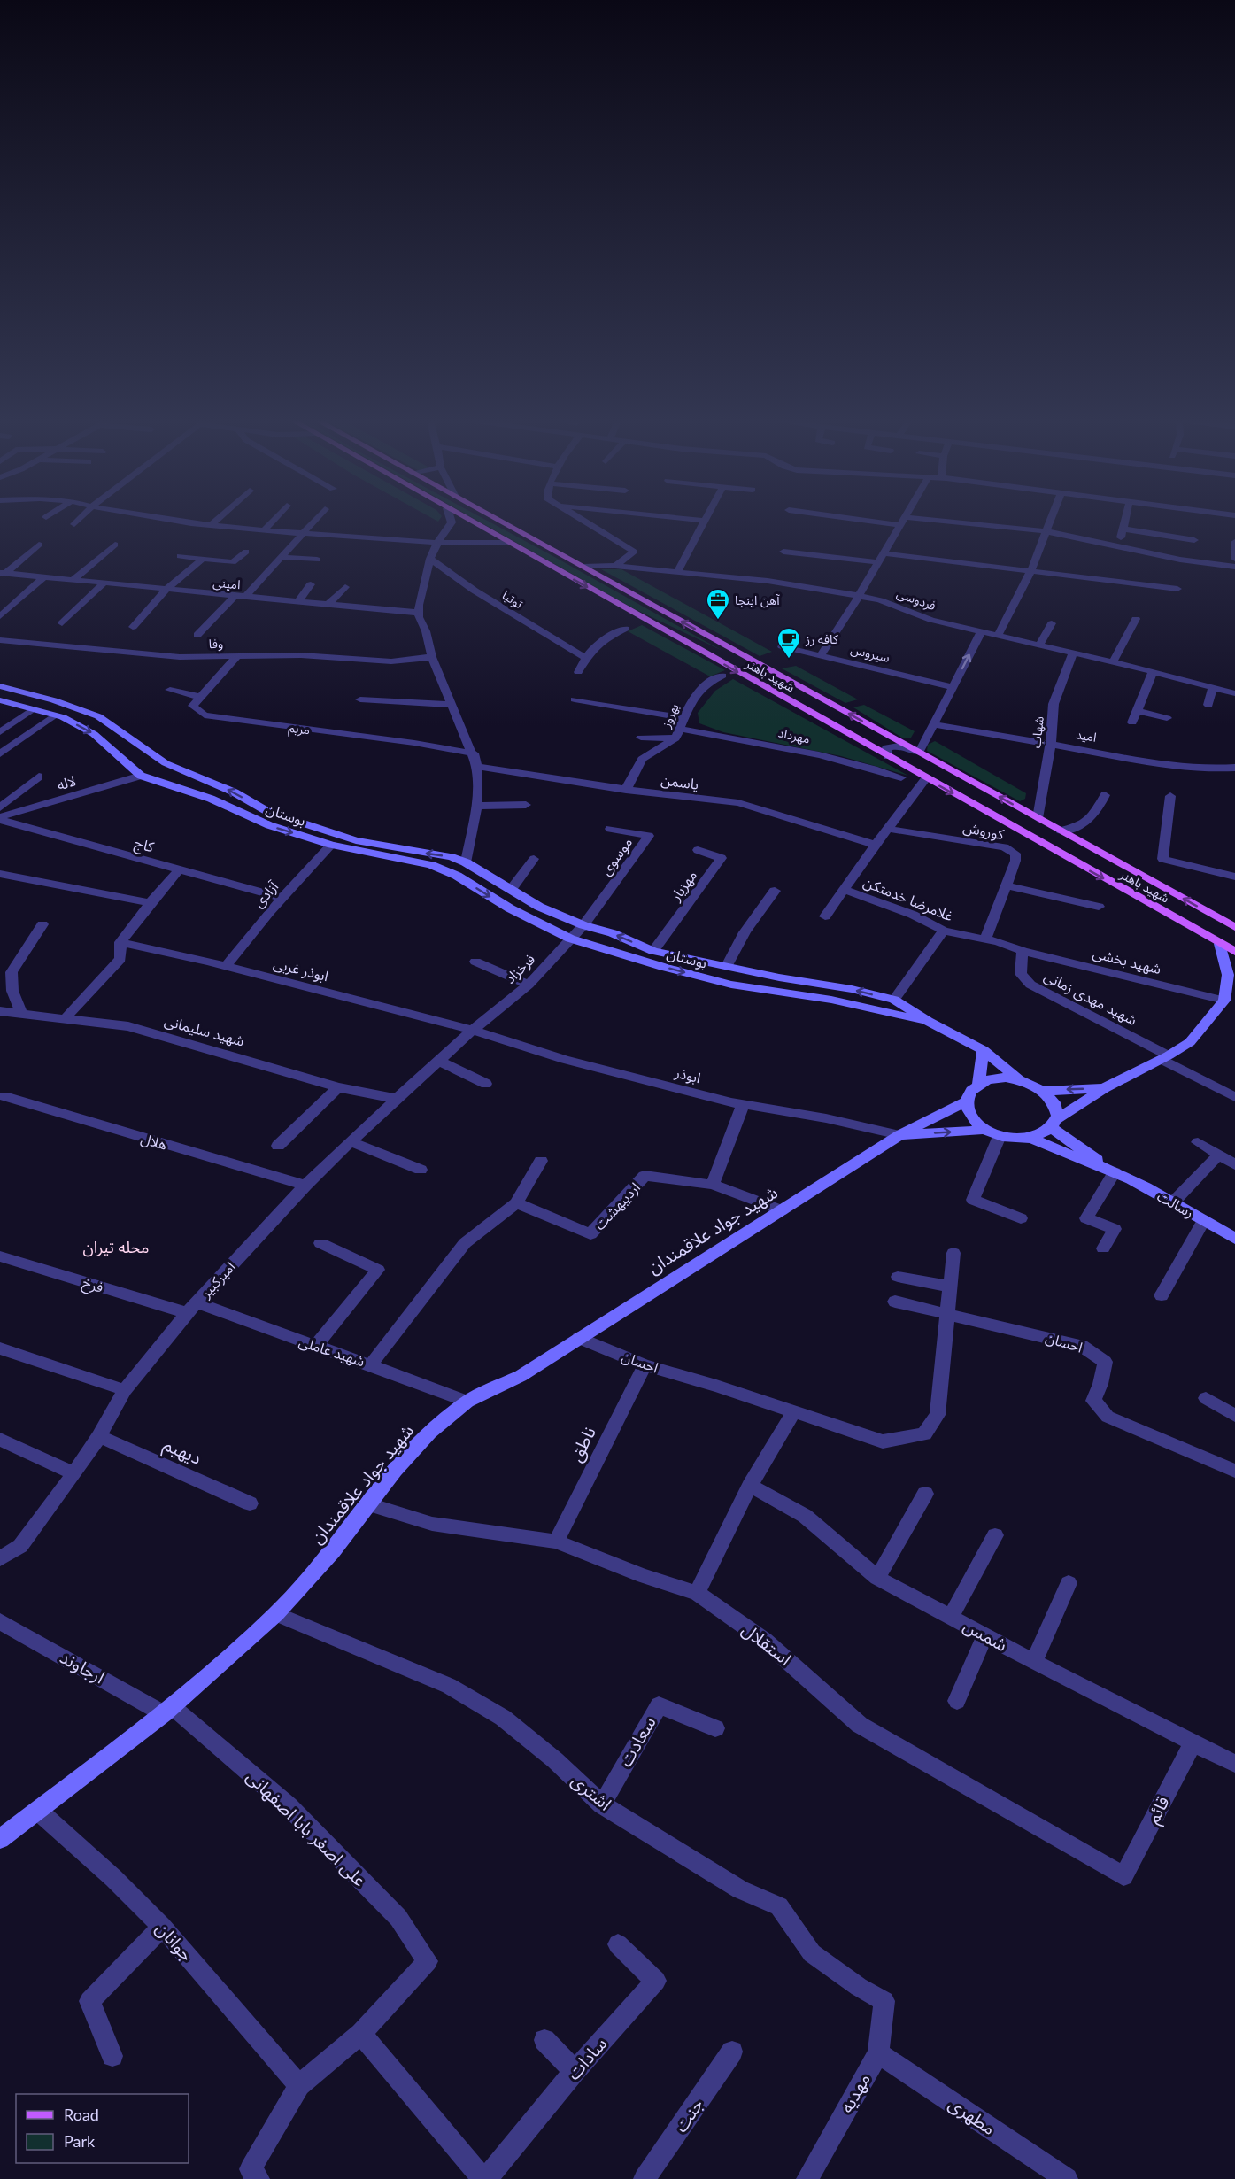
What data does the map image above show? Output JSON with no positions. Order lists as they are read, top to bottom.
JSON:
{
  "streets": {
    "main road": ["شهید باهنر"],
    "street": [
      "امینی",
      "توتیا",
      "فردوسی",
      "وفا",
      "سیروس",
      "بهروز",
      "مریم",
      "شهاب",
      "مهرداد",
      "امید",
      "یاسمن",
      "لاله",
      "بوستان",
      "کوروش",
      "کاج",
      "موسوی",
      "مهزیار",
      "آزادی",
      "غلامرضا خدمتکن",
      "شهید بخشی",
      "فرخزاد",
      "ابوذر غربی",
      "شهید مهدی زمانی",
      "شهید سلیمانی",
      "ابوذر",
      "هلال",
      "رسالت",
      "اردیبهشت",
      "شهید جواد علاقمندان",
      "امیرکبیر",
      "فرخ",
      "احسان",
      "شهید عاملی",
      "ناطق",
      "دیهیم",
      "شمس",
      "استقلال",
      "ارجاوند",
      "سعادت",
      "اشتری",
      "قائم",
      "علی اصغر بابا اصفهانی",
      "جوانان",
      "سادات",
      "مهدیه",
      "جنت",
      "مطهری"
    ]
  },
  "crossings": [
    ["فردوسی", "شهید باهنر"],
    ["فردوسی", "شهاب"],
    ["شهید باهنر", "شهاب"],
    ["شهید باهنر", "غلامرضا خدمتکن"],
    ["بهروز", "مهرداد"],
    ["بهروز", "یاسمن"],
    ["شهاب", "امید"],
    ["یاسمن", "غلامرضا خدمتکن"],
    ["لاله", "بوستان"],
    ["لاله", "کاج"],
    ["بوستان", "موسوی"],
    ["بوستان", "مهزیار"],
    ["بوستان", "آزادی"],
    ["بوستان", "فرخزاد"],
    ["کوروش", "غلامرضا خدمتکن"],
    ["کاج", "آزادی"],
    ["موسوی", "فرخزاد"],
    ["آزادی", "ابوذر غربی"],
    ["غلامرضا خدمتکن", "شهید بخشی"],
    ["غلامرضا خدمتکن", "شهید مهدی زمانی"],
    ["شهید بخشی", "شهید مهدی زمانی"],
    ["شهید بخشی", "شهید جواد علاقمندان"],
    ["فرخزاد", "ابوذر غربی"],
    ["فرخزاد", "ابوذر"],
    ["فرخزاد", "امیرکبیر"],
    ["ابوذر غربی", "ابوذر"],
    ["ابوذر غربی", "امیرکبیر"],
    ["شهید مهدی زمانی", "شهید جواد علاقمندان"],
    ["شهید سلیمانی", "امیرکبیر"],
    ["ابوذر", "شهید جواد علاقمندان"],
    ["ابوذر", "امیرکبیر"],
    ["هلال", "امیرکبیر"],
    ["اردیبهشت", "شهید جواد علاقمندان"],
    ["شهید جواد علاقمندان", "احسان"],
    ["شهید جواد علاقمندان", "شهید عاملی"],
    ["شهید جواد علاقمندان", "استقلال"],
    ["شهید جواد علاقمندان", "ارجاوند"],
    ["شهید جواد علاقمندان", "اشتری"],
    ["شهید جواد علاقمندان", "علی اصغر بابا اصفهانی"],
    ["شهید جواد علاقمندان", "جوانان"],
    ["امیرکبیر", "فرخ"],
    ["امیرکبیر", "شهید عاملی"],
    ["امیرکبیر", "دیهیم"],
    ["فرخ", "شهید عاملی"],
    ["احسان", "ناطق"],
    ["ناطق", "استقلال"],
    ["شمس", "قائم"],
    ["استقلال", "قائم"],
    ["ارجاوند", "علی اصغر بابا اصفهانی"],
    ["سعادت", "اشتری"],
    ["اشتری", "مهدیه"],
    ["مهدیه", "مطهری"]
  ],
  "districts": ["محله تیران"],
  "places": {
    "office": ["آهن اینجا"],
    "cafe": ["کافه رز"]
  },
  "legend": ["Road", "Park"]
}
